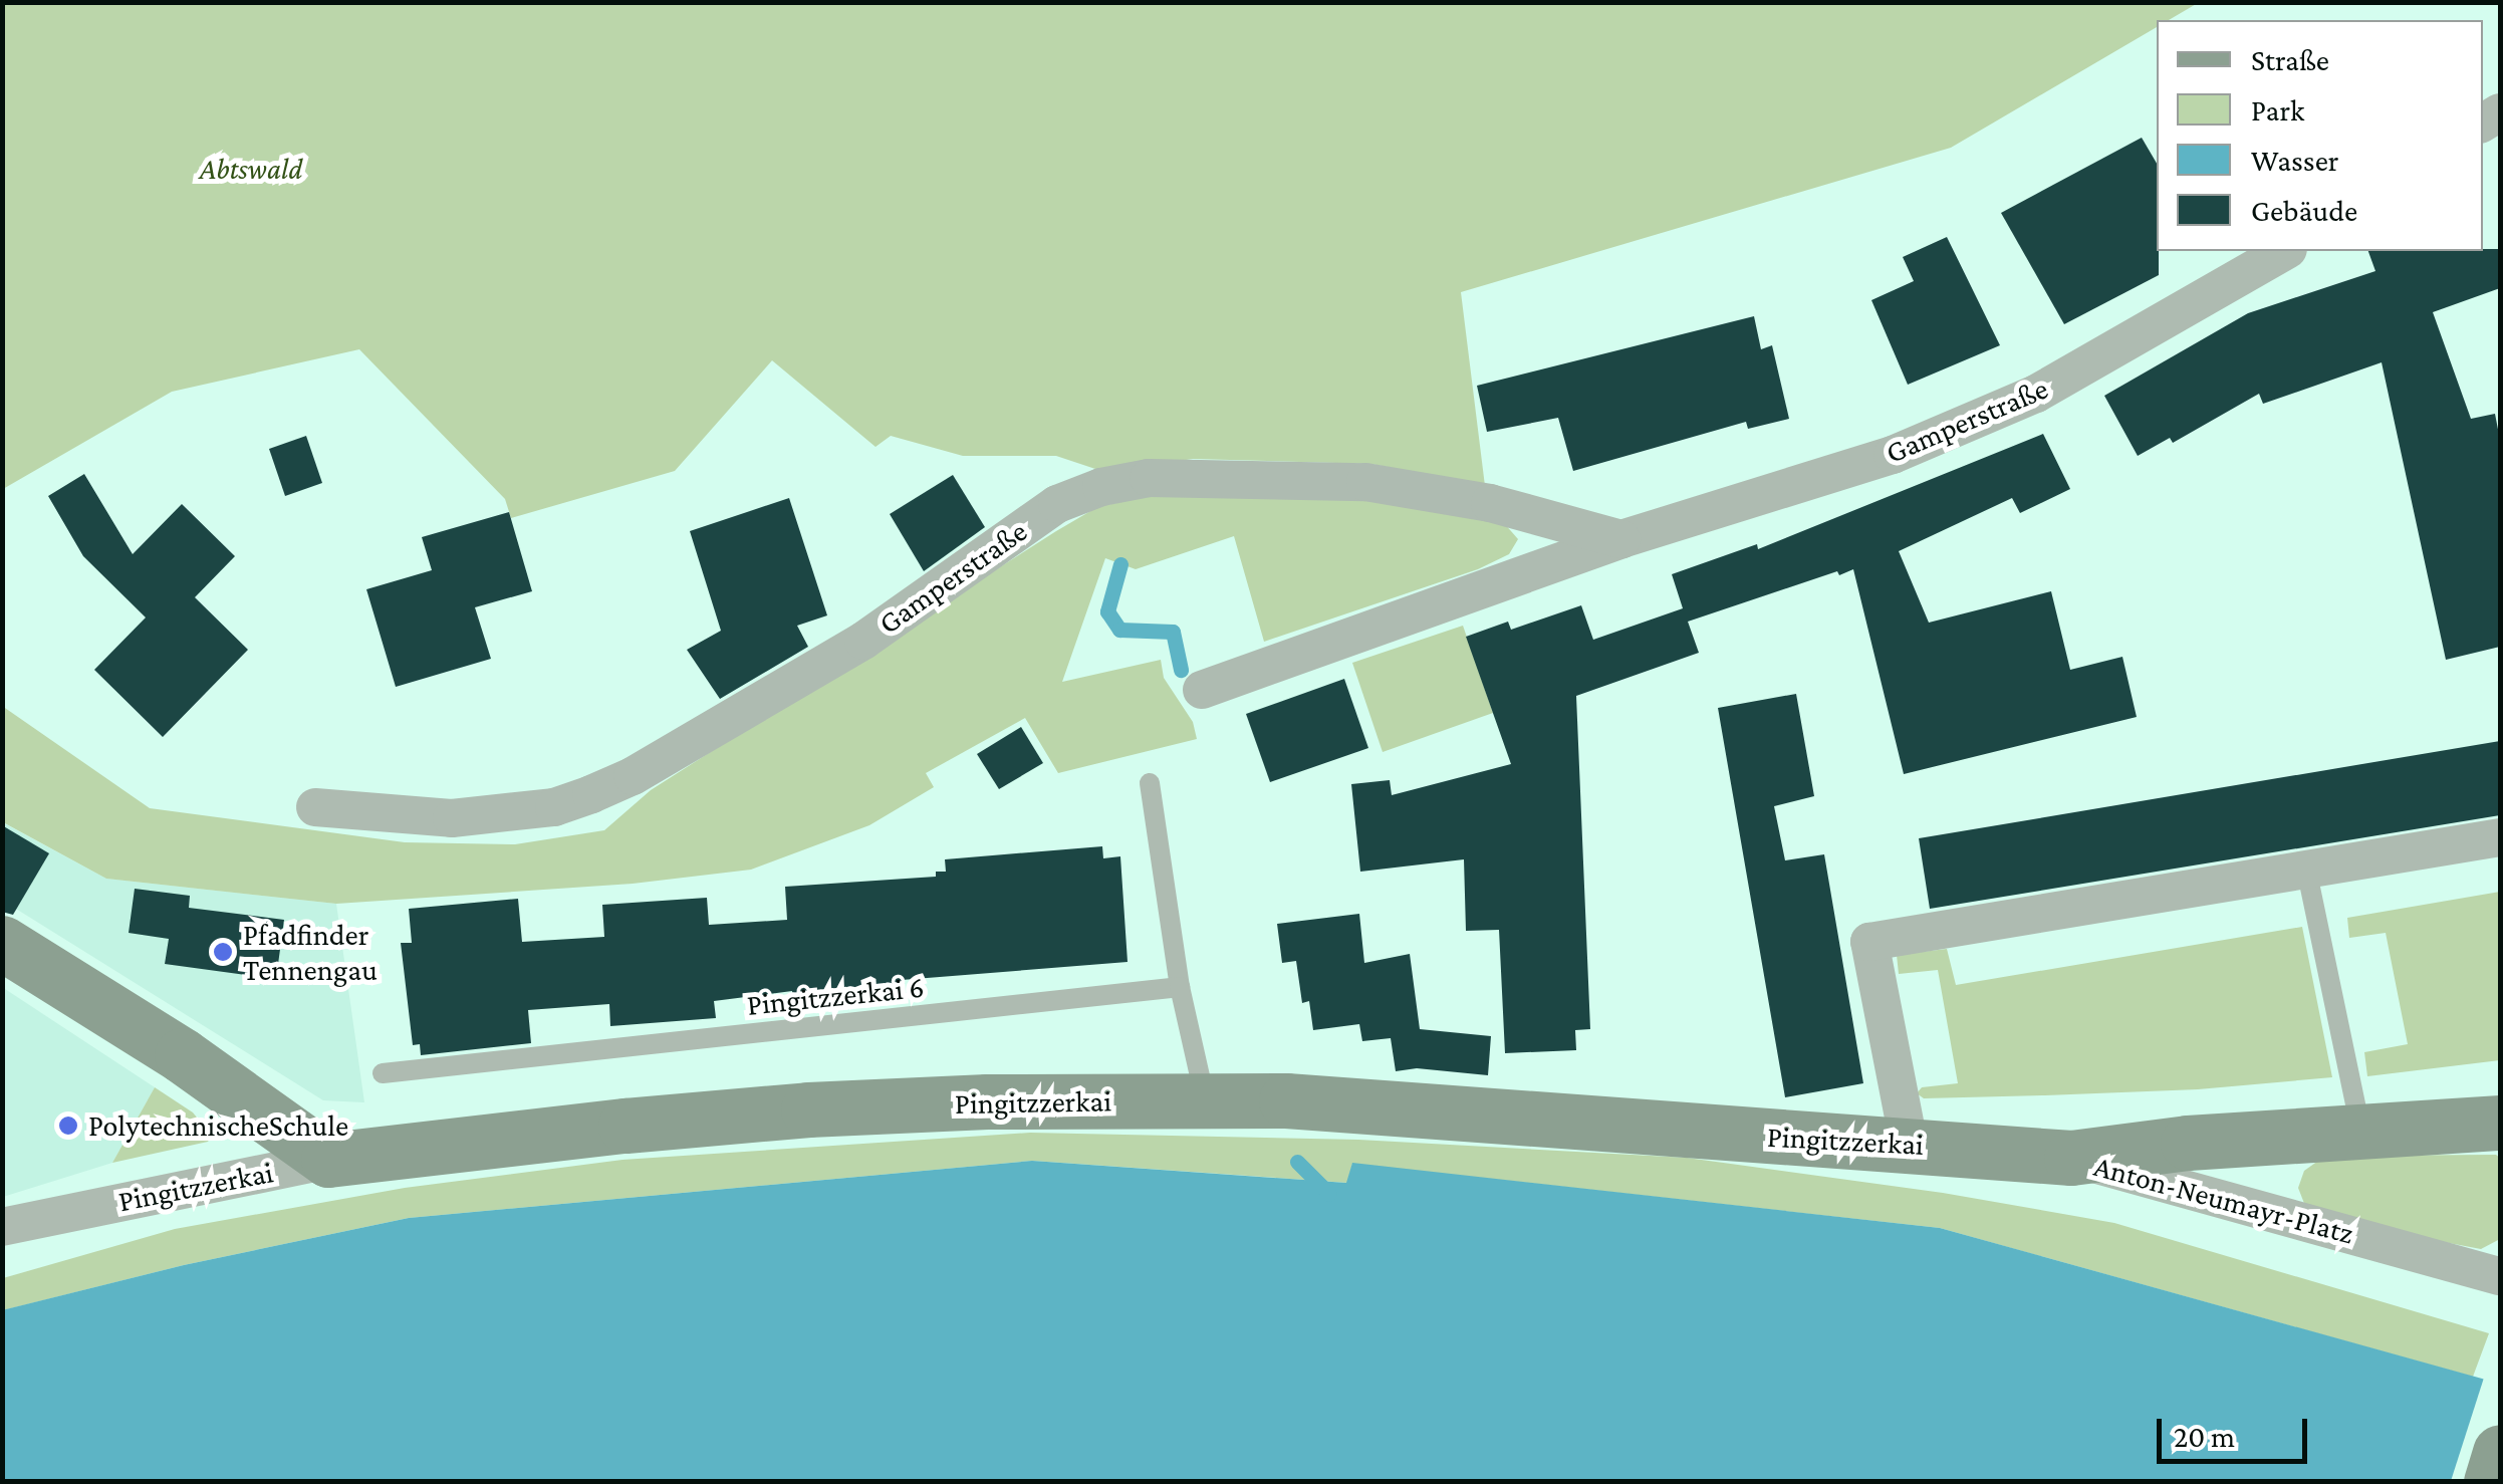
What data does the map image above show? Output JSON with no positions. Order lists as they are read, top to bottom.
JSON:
{
  "streets": {
    "street": ["Gamperstraße", "Pingitzzerkai", "Anton-Neumayr-Platz"],
    "lane": ["Pingitzzerkai 6"]
  },
  "crossings": [
    ["Pingitzzerkai", "Anton-Neumayr-Platz"]
  ],
  "parks": ["Abtswald"],
  "places": ["Pfadfinder Tennengau", "PolytechnischeSchule"],
  "legend": [
    "Straße",
    "Park",
    "Wasser",
    "Gebäude"
  ],
  "scale_bar": "20 m"
}
